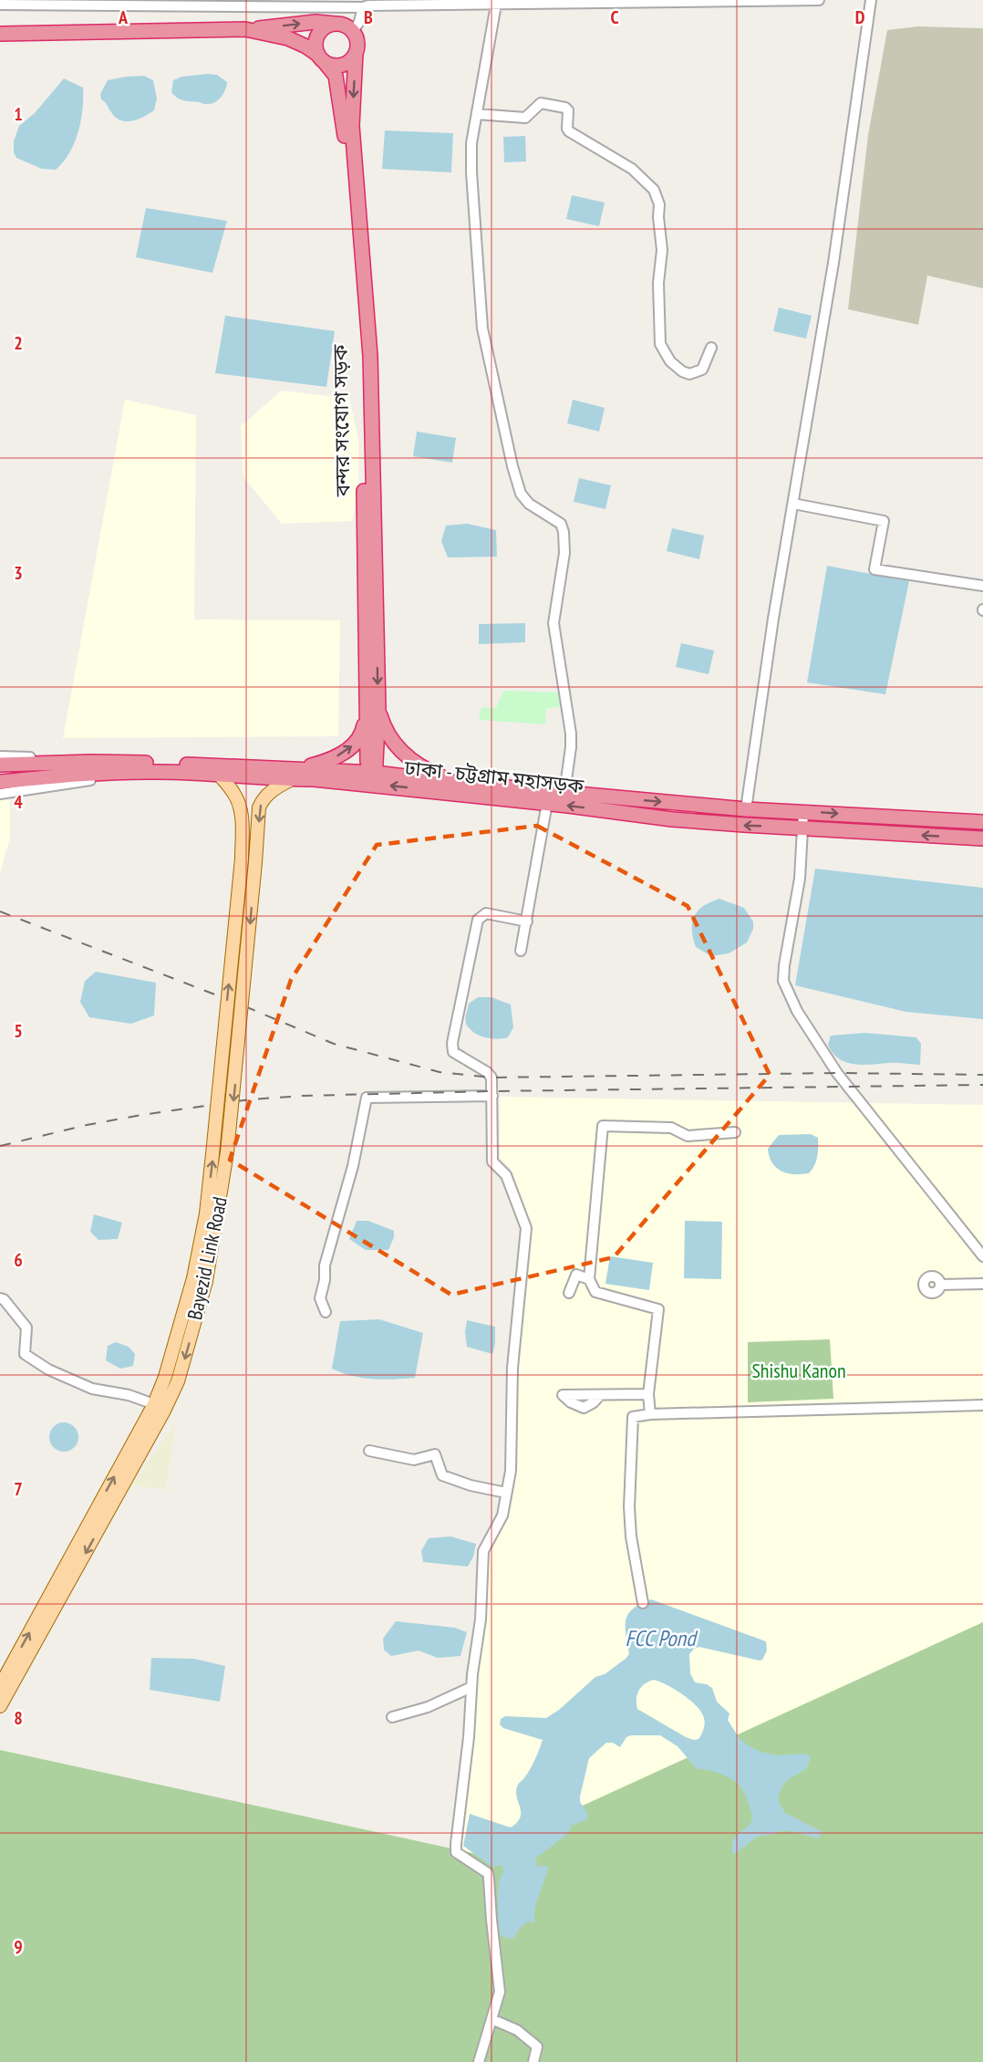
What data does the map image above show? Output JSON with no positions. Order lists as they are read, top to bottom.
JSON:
{
  "streets": {
    "highway": ["বন্দর সংযোগ সড়ক", "ঢাকা - চট্টগ্রাম মহাসড়ক"],
    "main road": ["Bayezid Link Road"]
  },
  "crossings": [
    ["বন্দর সংযোগ সড়ক", "ঢাকা - চট্টগ্রাম মহাসড়ক"],
    ["ঢাকা - চট্টগ্রাম মহাসড়ক", "Bayezid Link Road"]
  ],
  "water": ["FCC Pond"],
  "parks": ["Shishu Kanon"],
  "grid": {
    "columns": [
      "A",
      "B",
      "C",
      "D"
    ],
    "rows": [
      "1",
      "2",
      "3",
      "4",
      "5",
      "6",
      "7",
      "8",
      "9"
    ]
  }
}
